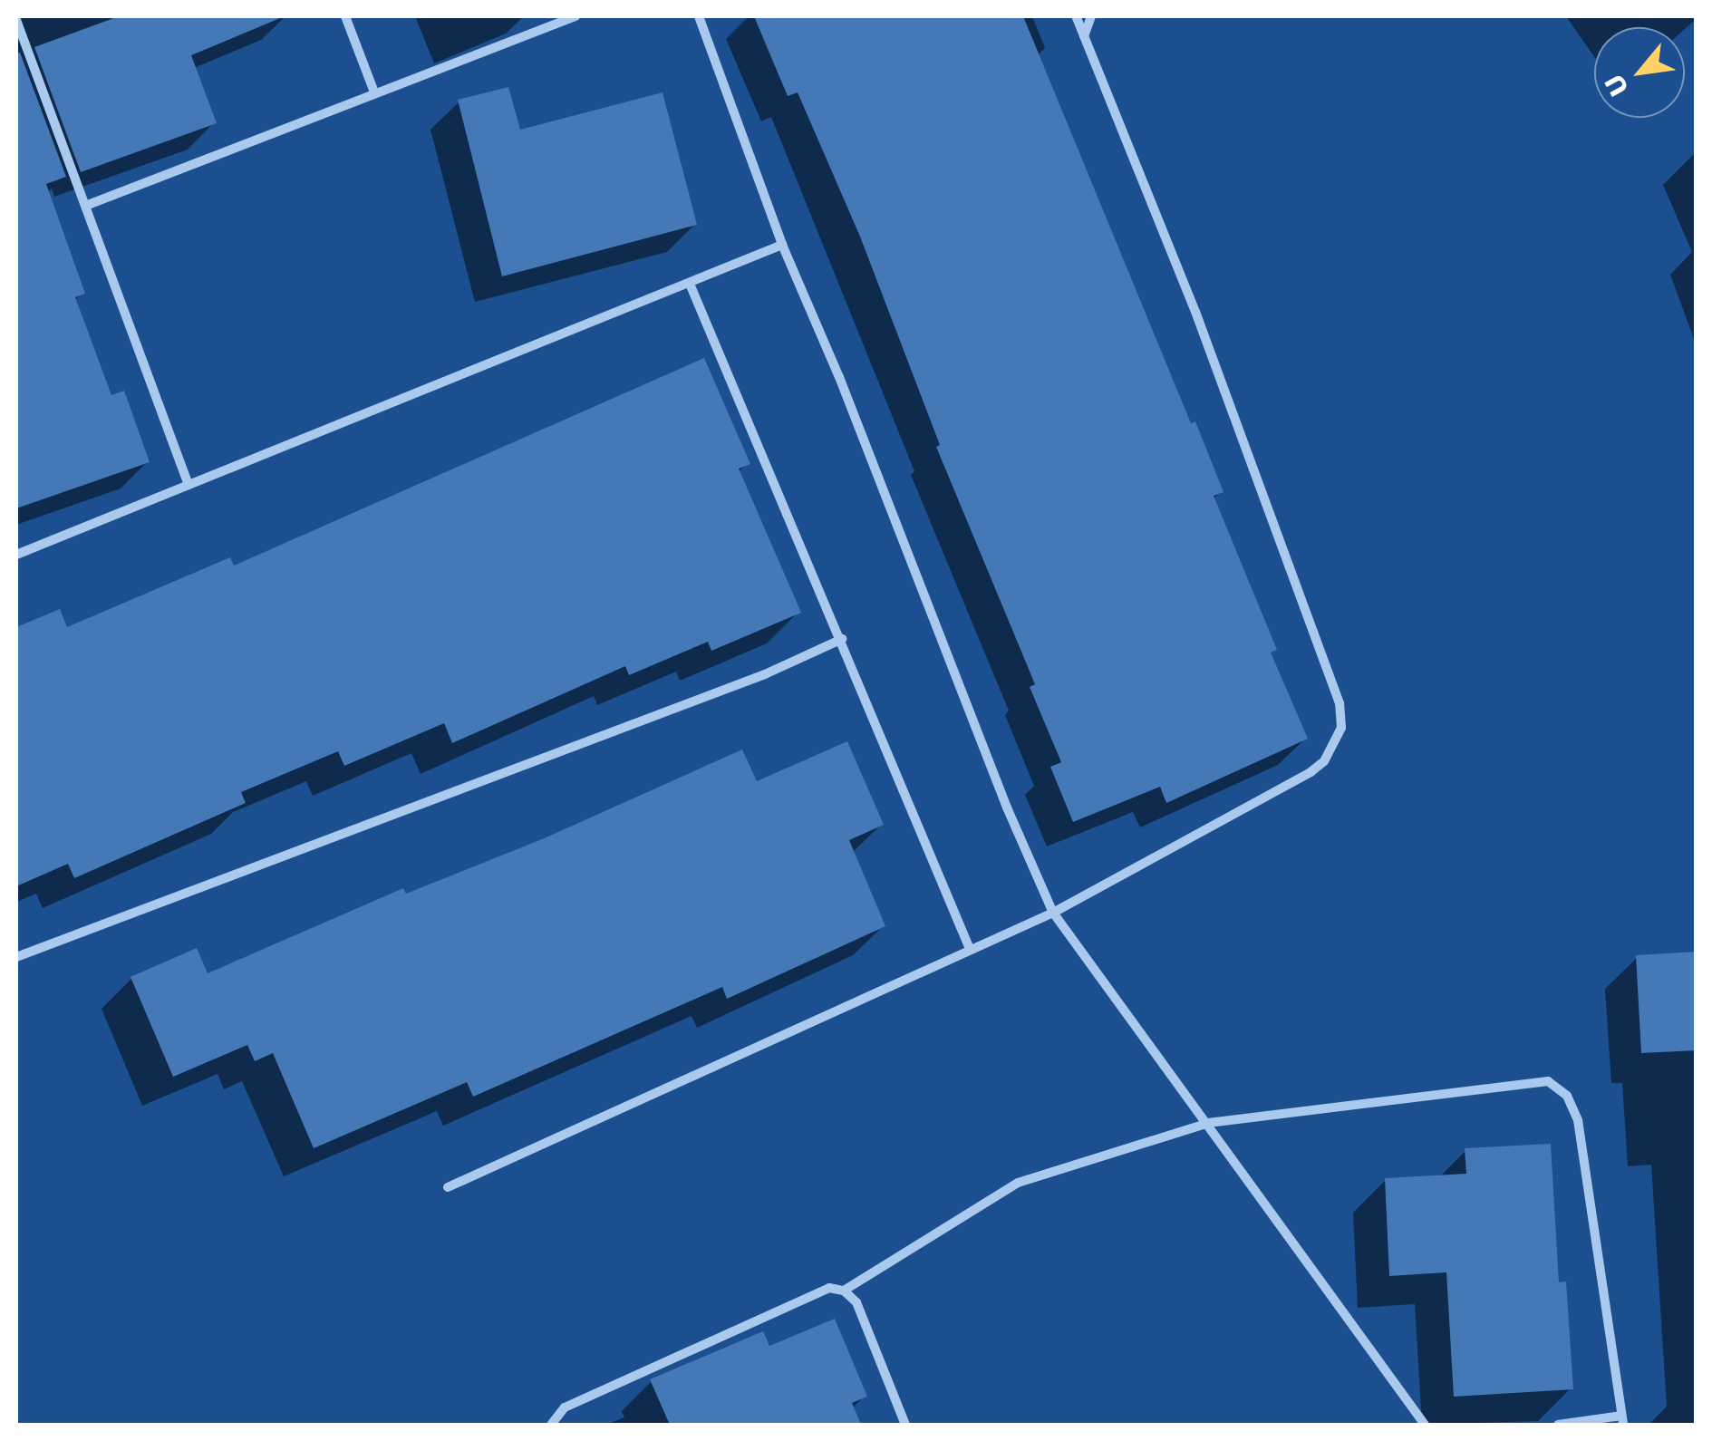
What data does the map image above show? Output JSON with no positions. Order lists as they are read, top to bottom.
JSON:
{
  "north": "bottom left"
}
